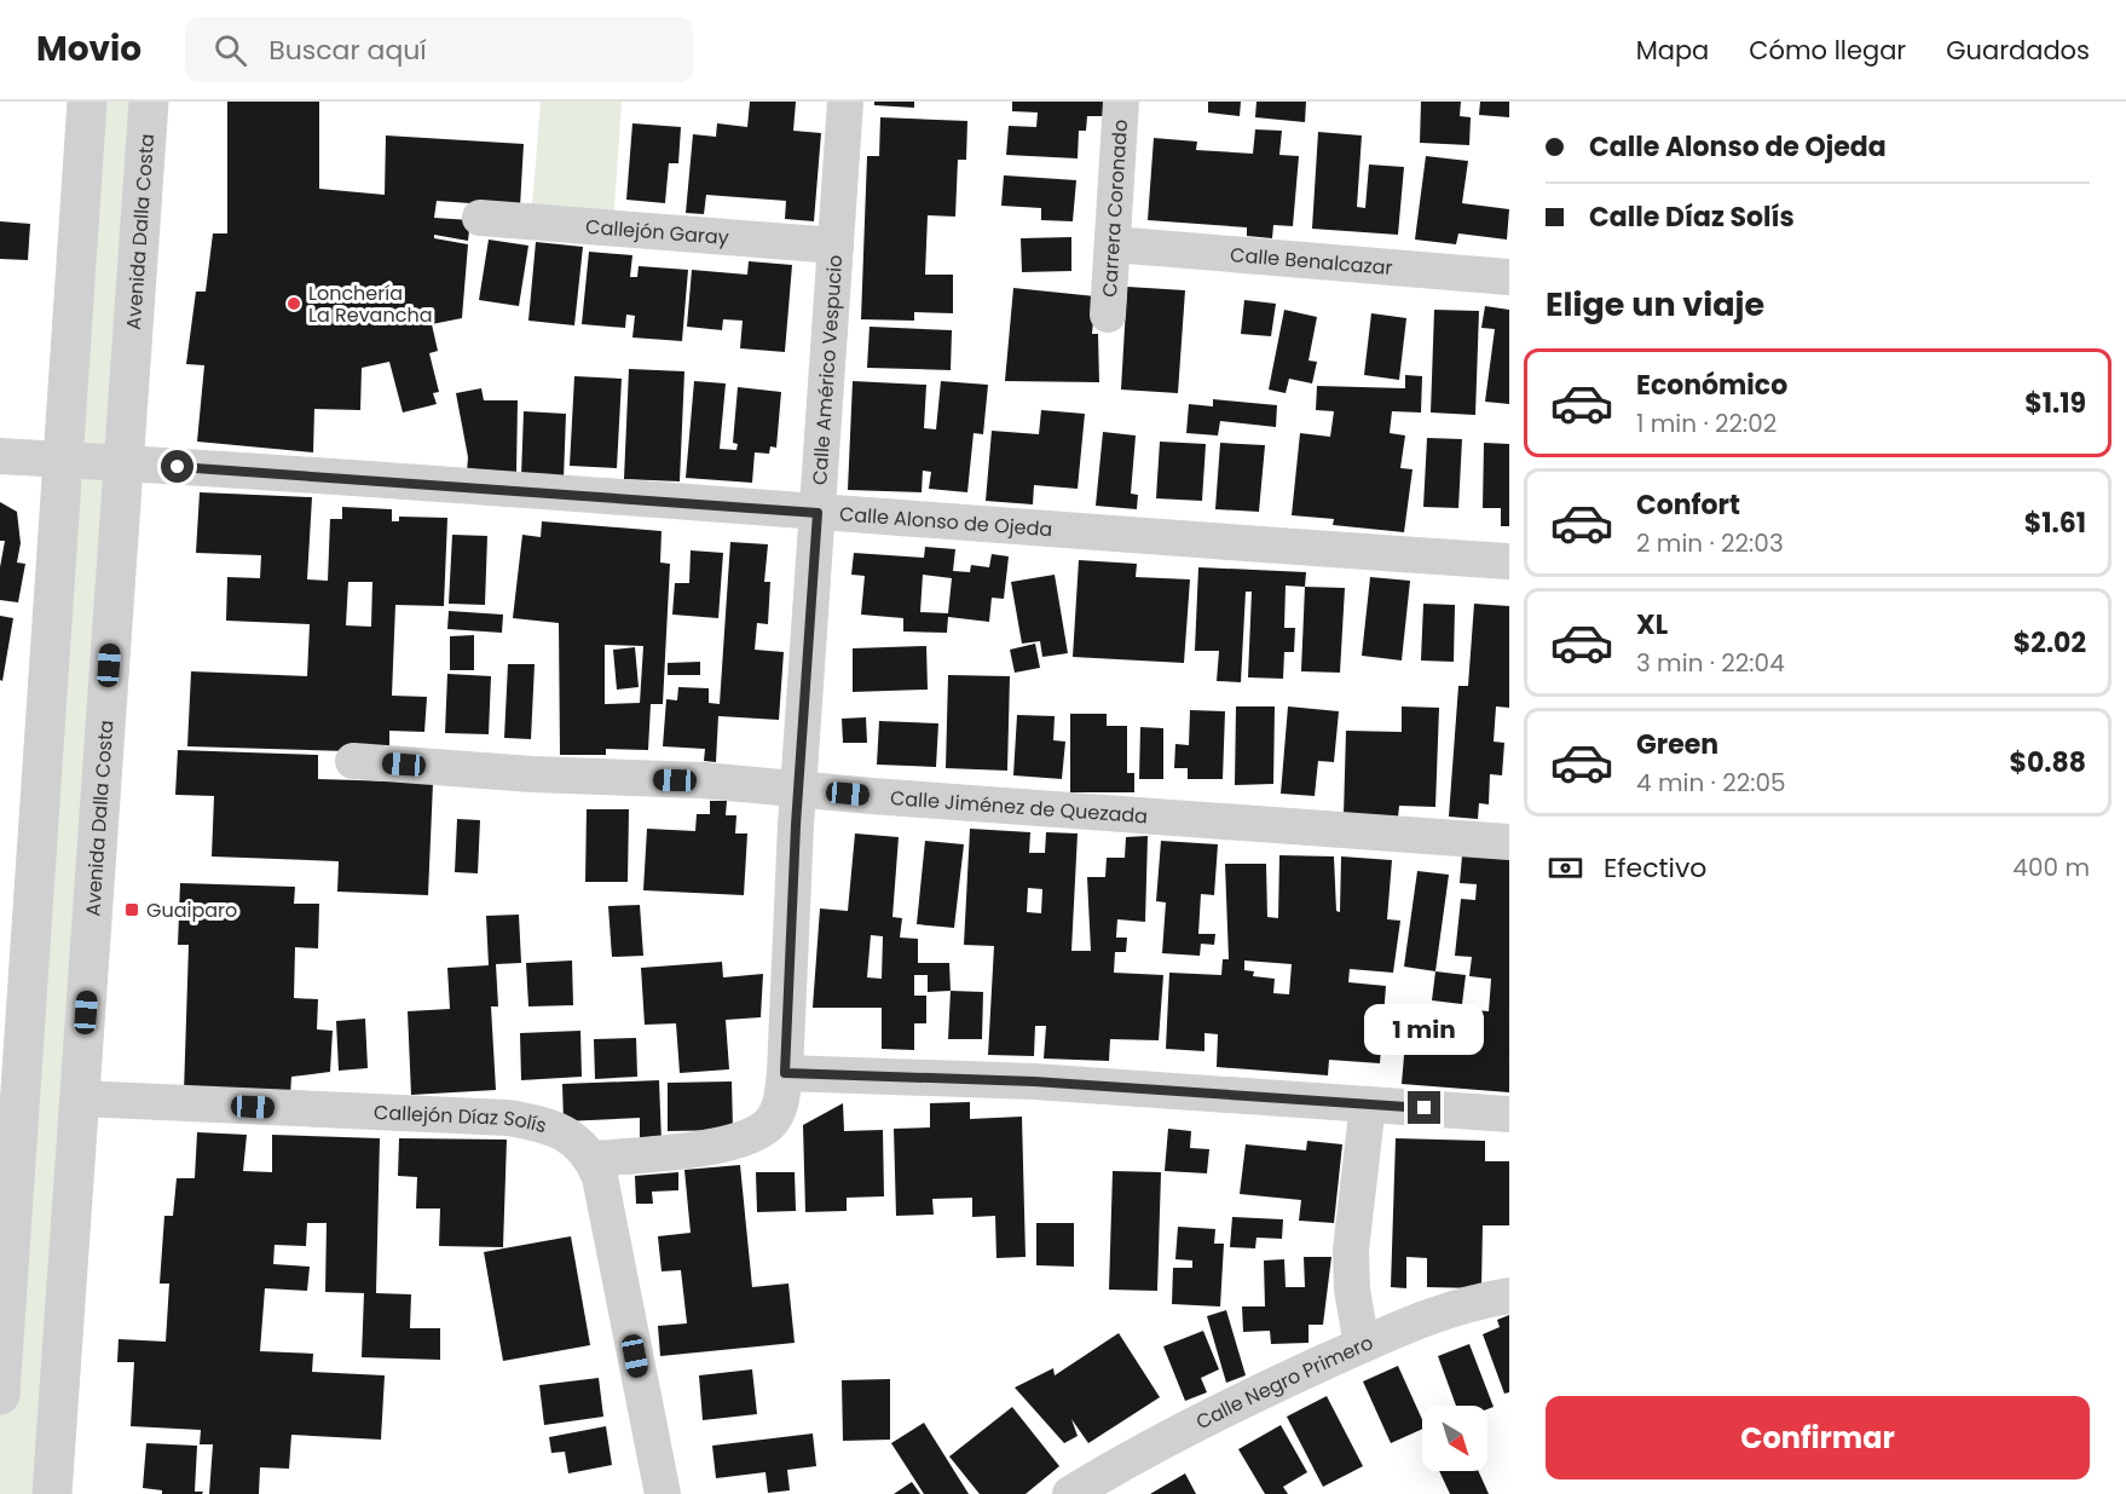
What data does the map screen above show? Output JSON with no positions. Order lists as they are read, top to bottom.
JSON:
{
  "streets": {
    "street": [
      "Carrera Coronado",
      "Callejón Garay",
      "Avenida Dalla Costa",
      "Calle Benalcazar",
      "Calle Américo Vespucio",
      "Calle Alonso de Ojeda",
      "Calle Jiménez de Quezada",
      "Callejón Díaz Solís",
      "Calle Negro Primero"
    ]
  },
  "crossings": [
    ["Carrera Coronado", "Calle Benalcazar"],
    ["Callejón Garay", "Calle Américo Vespucio"],
    ["Avenida Dalla Costa", "Calle Alonso de Ojeda"],
    ["Avenida Dalla Costa", "Callejón Díaz Solís"],
    ["Calle Américo Vespucio", "Calle Alonso de Ojeda"],
    ["Calle Américo Vespucio", "Calle Jiménez de Quezada"]
  ],
  "places": {
    "other": ["Lonchería La Revancha"],
    "transit": ["Guaiparo"]
  },
  "north": "bottom right",
  "page": {
    "header": "Movio",
    "search": "Buscar aquí",
    "nav": ["Mapa", "Cómo llegar", "Guardados"],
    "banner": ["Calle Alonso de Ojeda", "Calle Díaz Solís"],
    "heading": "Elige un viaje",
    "list": [
      {
        "name": "Económico",
        "note": "1 min · 22:02",
        "value": "$1.19"
      },
      {
        "name": "Confort",
        "note": "2 min · 22:03",
        "value": "$1.61"
      },
      {
        "name": "XL",
        "note": "3 min · 22:04",
        "value": "$2.02"
      },
      {
        "name": "Green",
        "note": "4 min · 22:05",
        "value": "$0.88"
      }
    ],
    "pay": ["Efectivo", "400 m"],
    "bubble": "1 min",
    "buttons": "Confirmar"
  }
}
